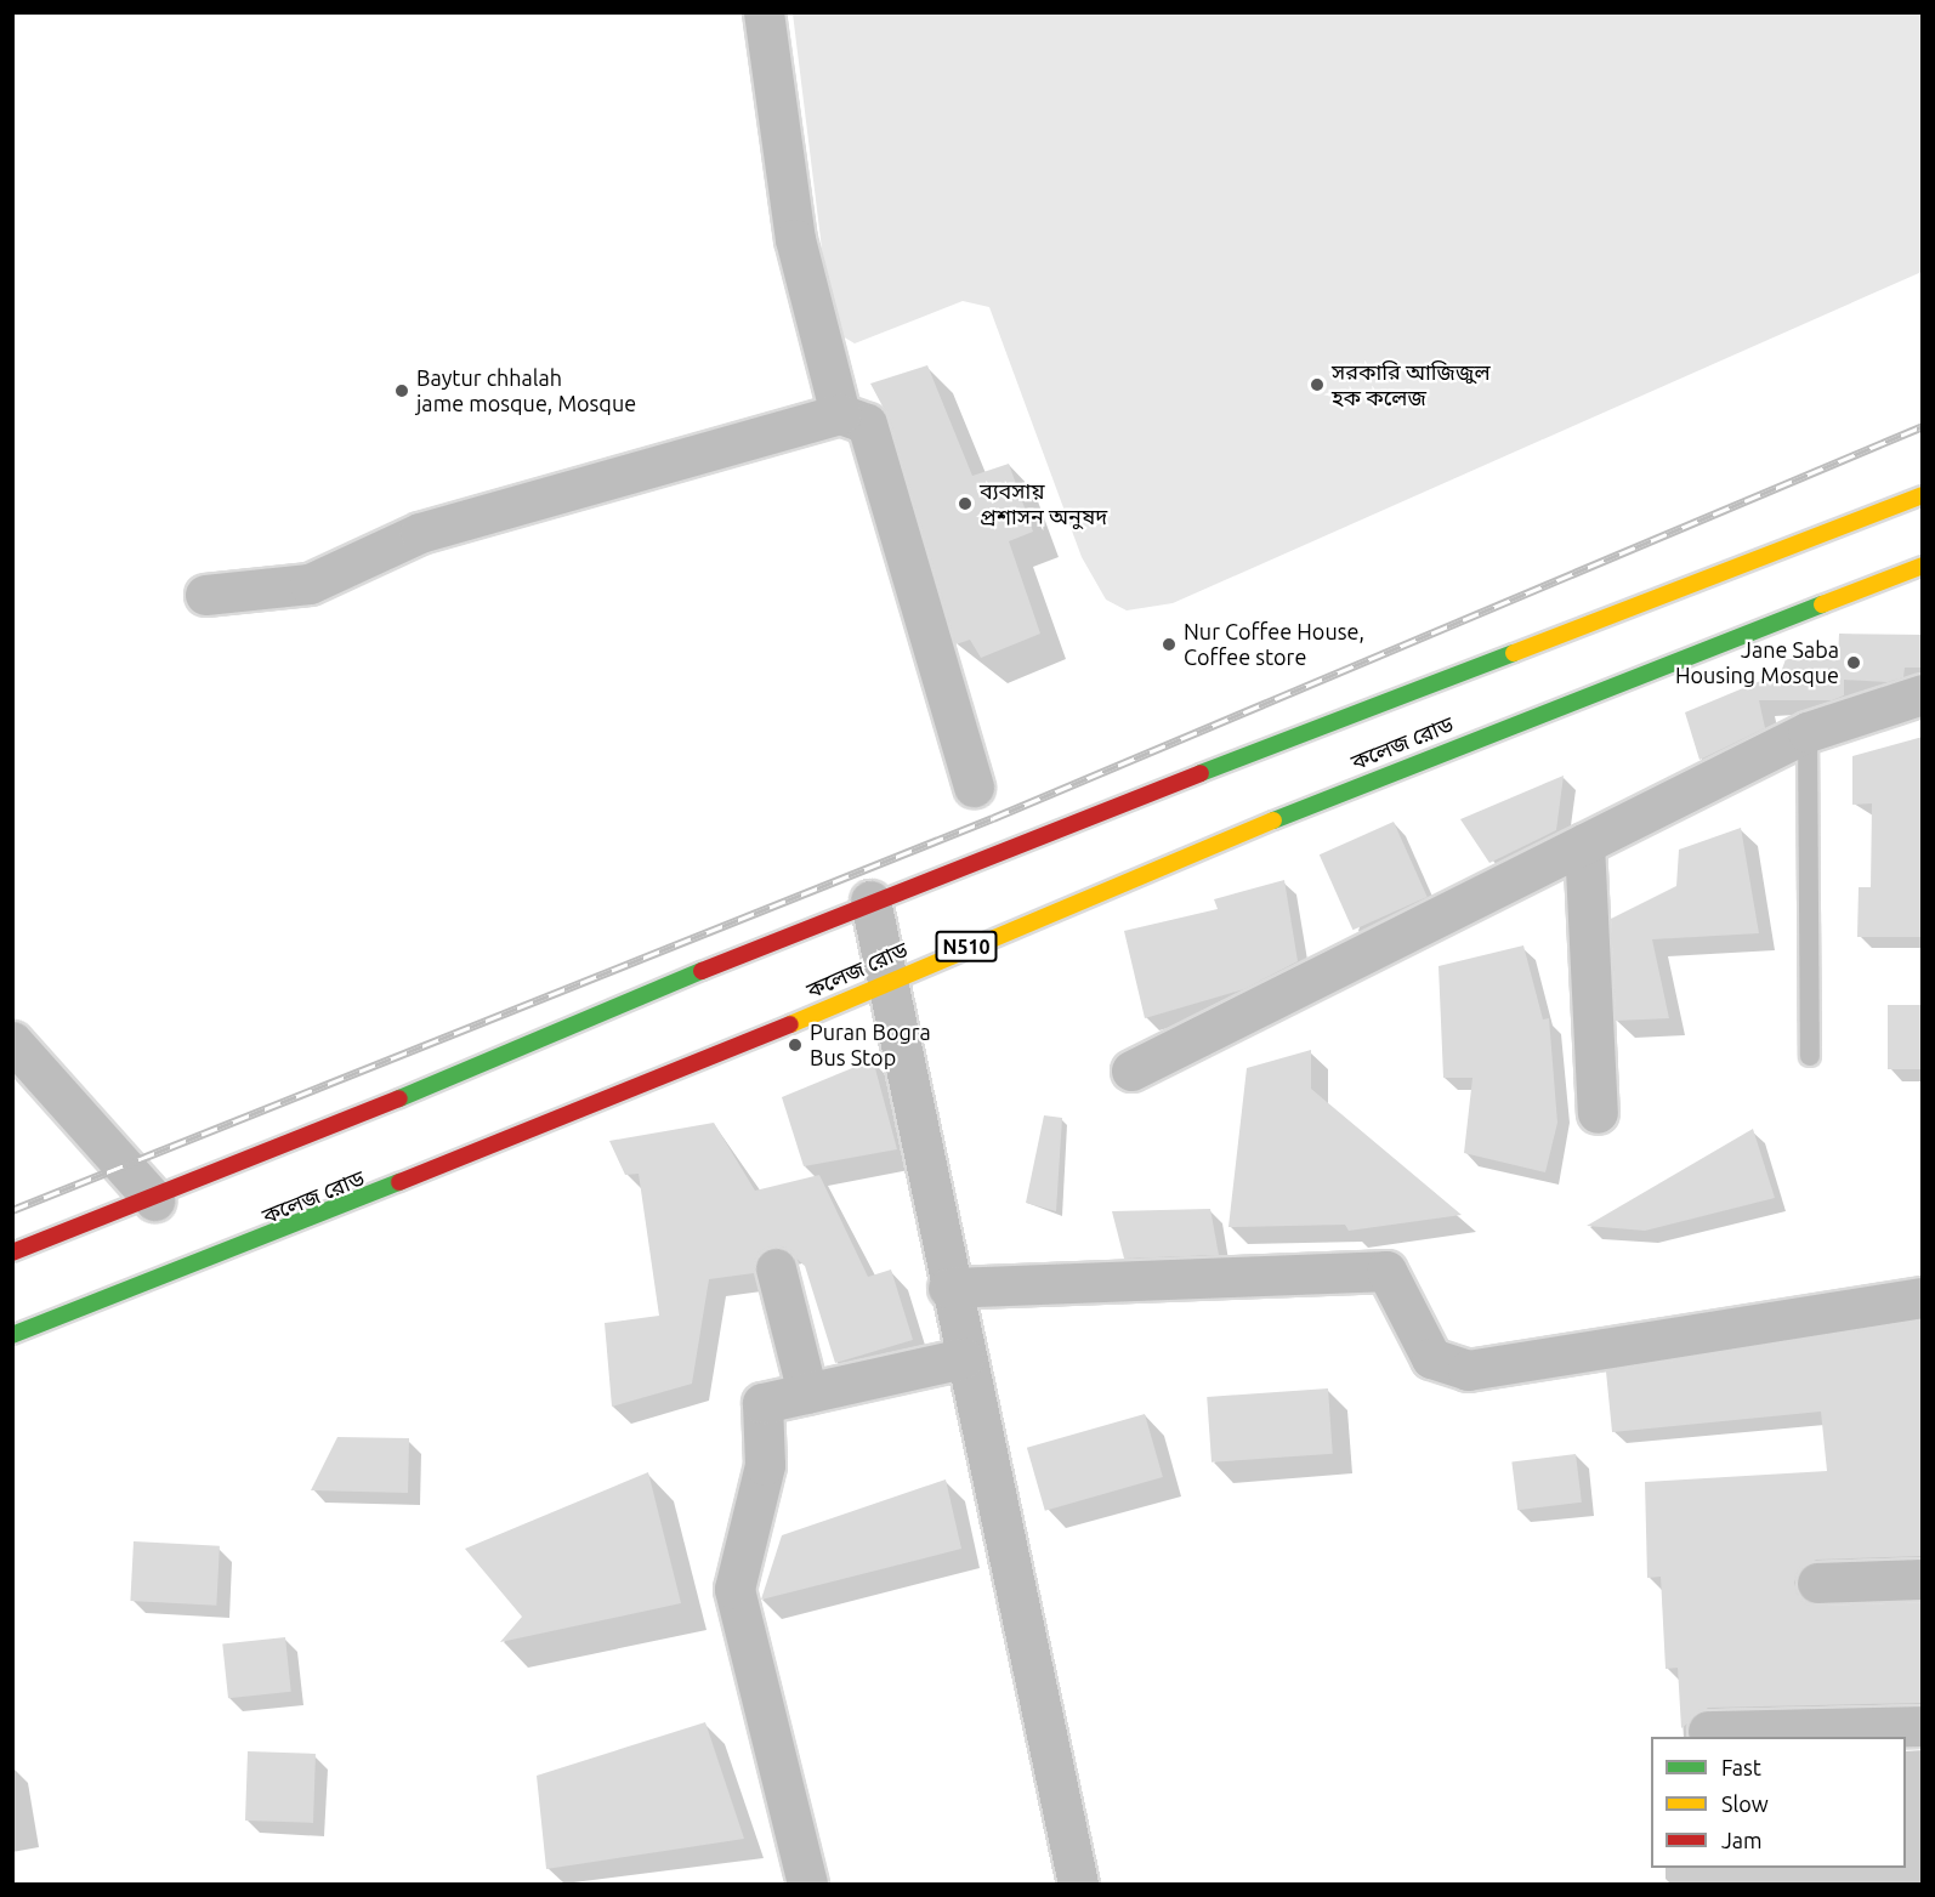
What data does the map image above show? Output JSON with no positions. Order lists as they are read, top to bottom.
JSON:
{
  "streets": {
    "highway": ["কলেজ রোড", "N510"]
  },
  "places": [
    "সরকারি আজিজুল হক কলেজ",
    "Baytur chhalah jame mosque, Mosque",
    "ব্যবসায় প্রশাসন অনুষদ",
    "Nur Coffee House, Coffee store",
    "Jane Saba Housing Mosque",
    "Puran Bogra Bus Stop"
  ],
  "legend": ["Fast", "Slow", "Jam"]
}
